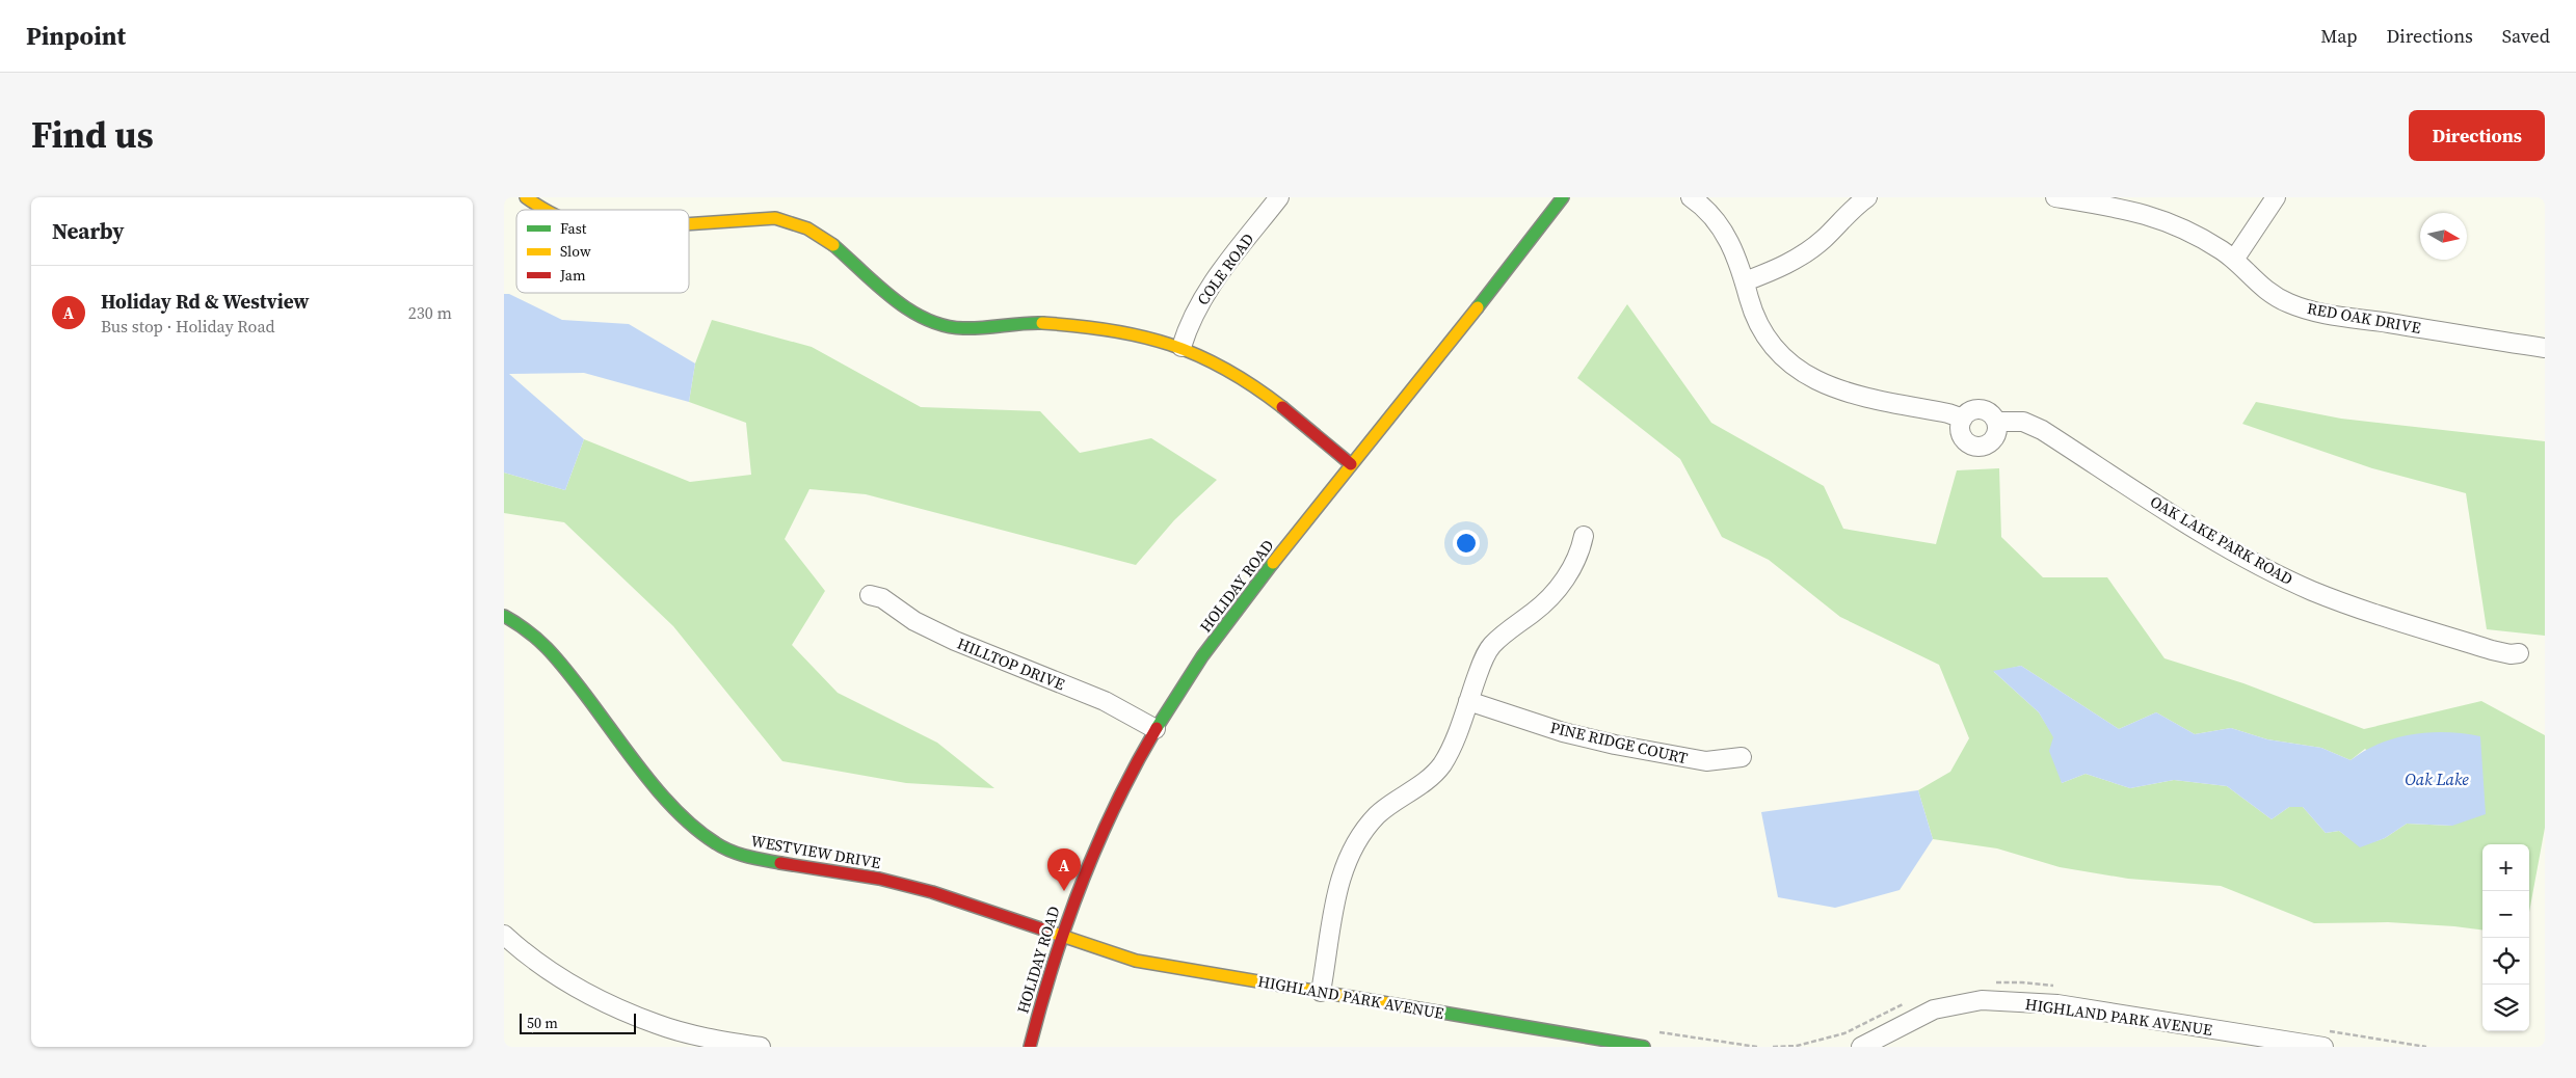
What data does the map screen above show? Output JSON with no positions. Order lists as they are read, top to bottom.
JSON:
{
  "streets": {
    "street": [
      "COLE ROAD",
      "RED OAK DRIVE",
      "OAK LAKE PARK ROAD",
      "HOLIDAY ROAD",
      "HILLTOP DRIVE",
      "PINE RIDGE COURT",
      "WESTVIEW DRIVE",
      "HIGHLAND PARK AVENUE"
    ]
  },
  "crossings": [
    ["HOLIDAY ROAD", "HILLTOP DRIVE"],
    ["HOLIDAY ROAD", "WESTVIEW DRIVE"],
    ["HOLIDAY ROAD", "HIGHLAND PARK AVENUE"],
    ["WESTVIEW DRIVE", "HIGHLAND PARK AVENUE"]
  ],
  "water": ["Oak Lake"],
  "legend": ["Fast", "Slow", "Jam"],
  "scale_bar": "50 m",
  "north": "right",
  "page": {
    "header": "Pinpoint",
    "nav": ["Map", "Directions", "Saved"],
    "title": "Find us",
    "buttons": "Directions",
    "heading": "Nearby",
    "list": [
      {
        "mark": "A",
        "name": "Holiday Rd & Westview",
        "note": "Bus stop · Holiday Road",
        "value": "230 m"
      }
    ],
    "map_buttons": ["+", "−"],
    "pins": "A",
    "scale": "50 m"
  }
}
